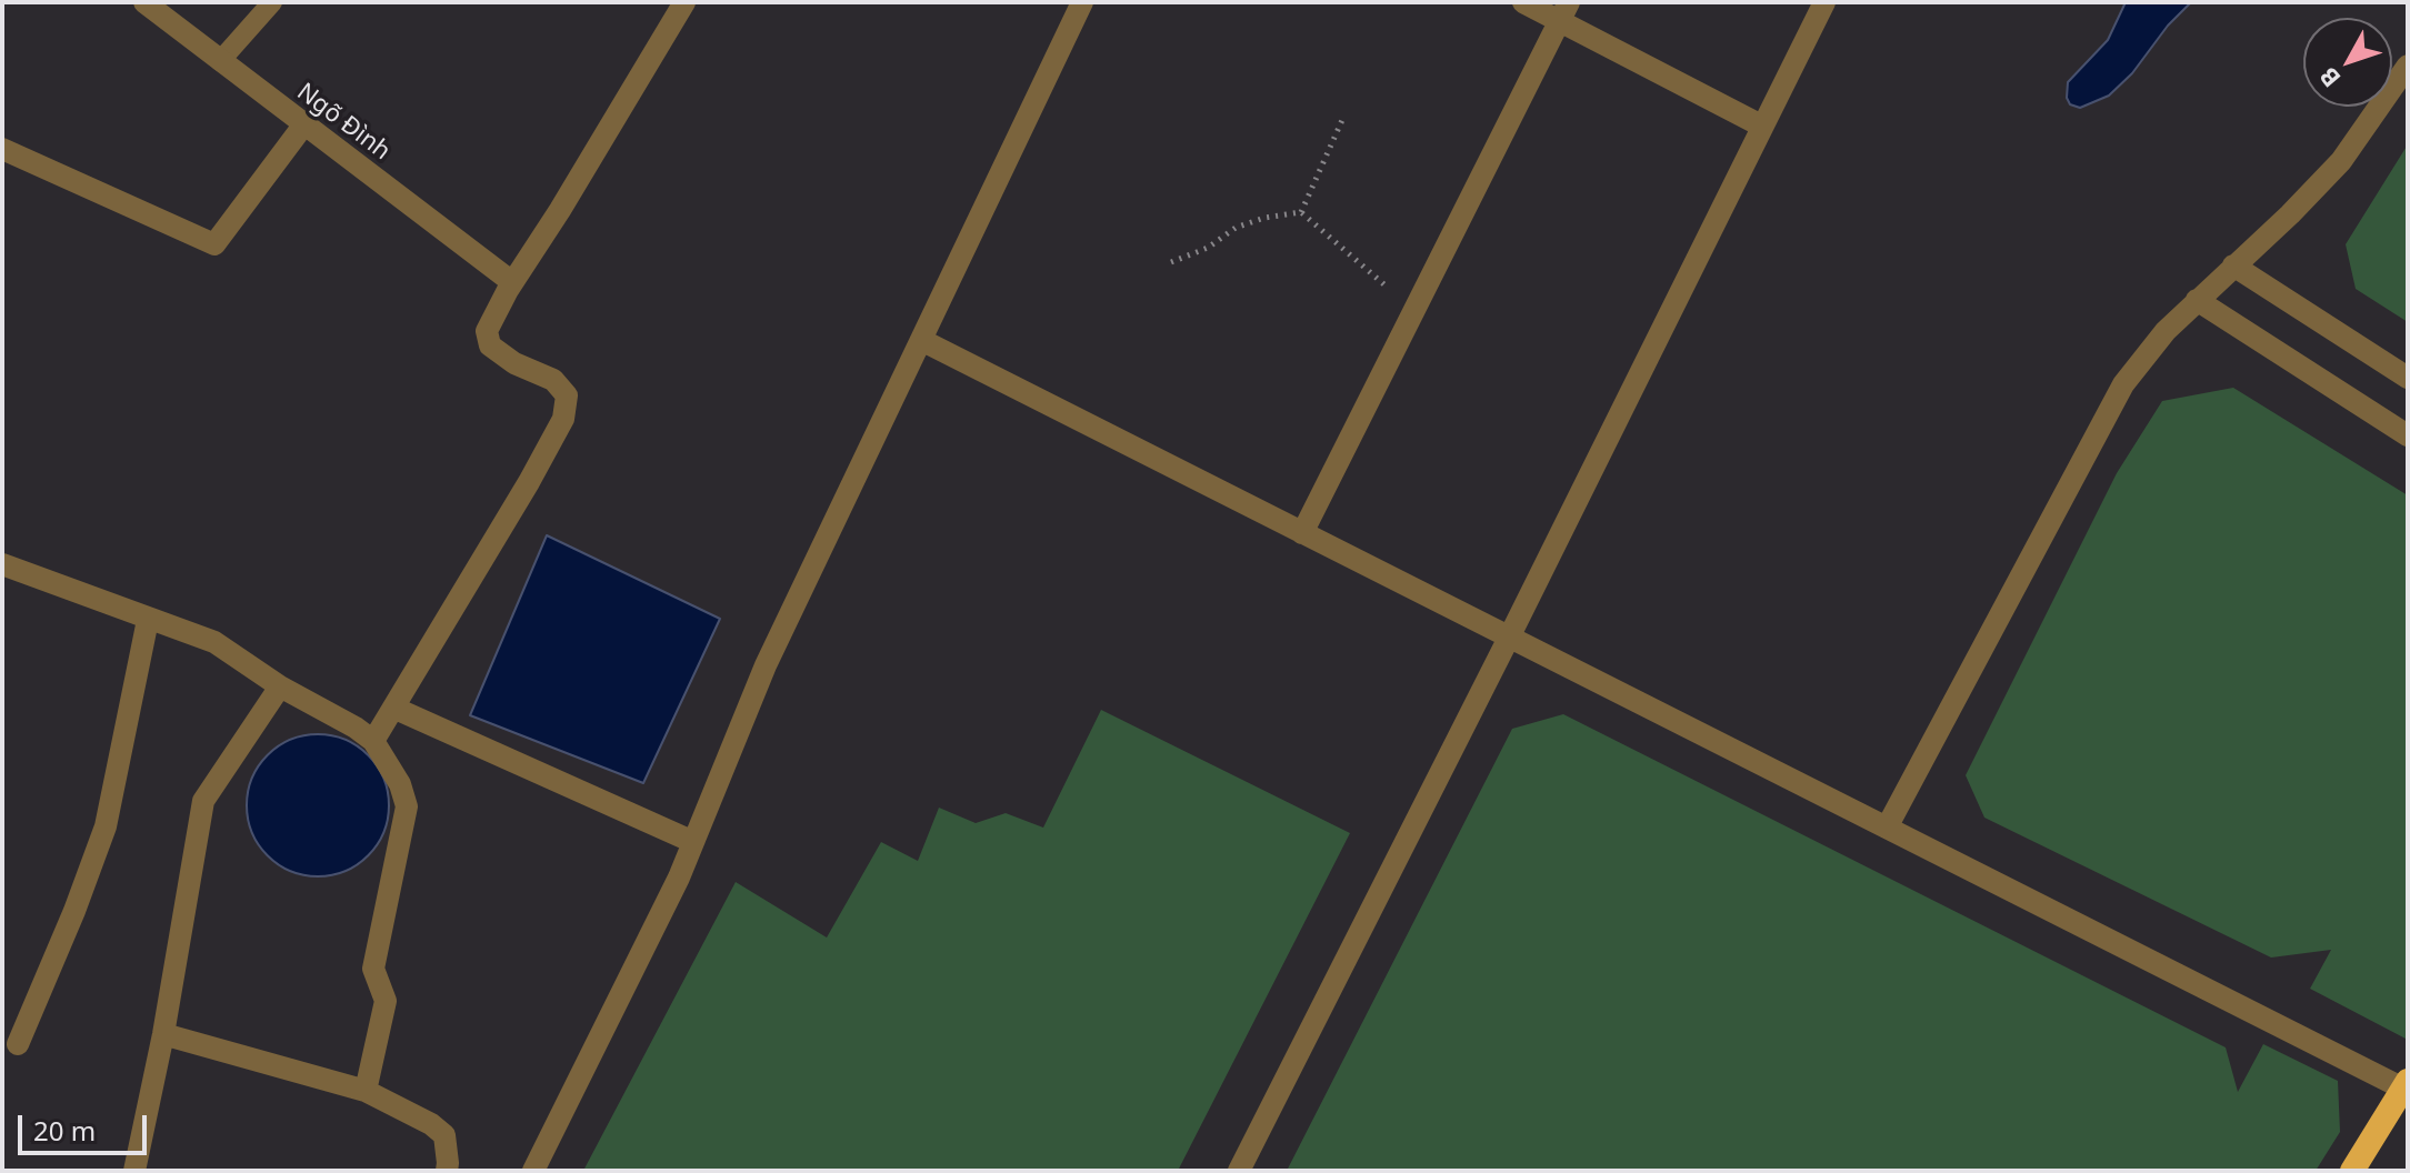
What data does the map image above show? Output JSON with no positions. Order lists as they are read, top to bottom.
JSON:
{
  "streets": {
    "street": ["Ngõ Đình"]
  },
  "scale_bar": "20 m",
  "north": "bottom left"
}
